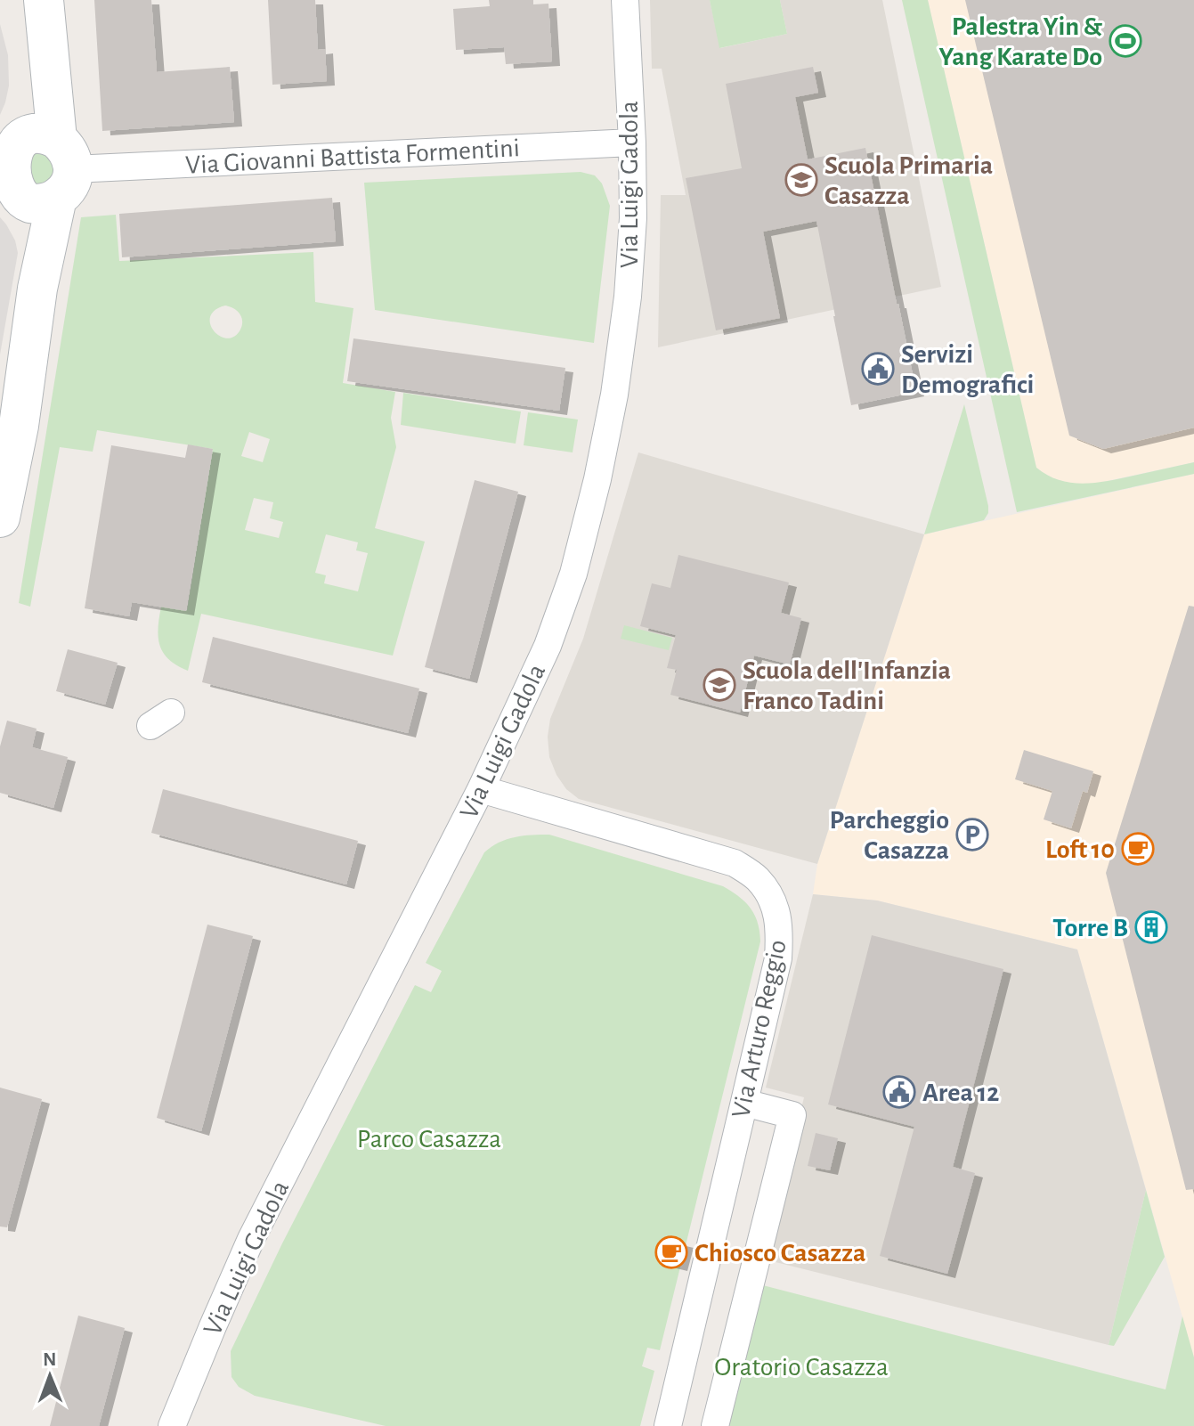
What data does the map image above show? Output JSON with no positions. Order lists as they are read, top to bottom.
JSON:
{
  "streets": {
    "street": ["Via Giovanni Battista Formentini", "Via Luigi Gadola", "Via Arturo Reggio"]
  },
  "crossings": [
    ["Via Giovanni Battista Formentini", "Via Luigi Gadola"],
    ["Via Luigi Gadola", "Via Arturo Reggio"]
  ],
  "parks": ["Parco Casazza", "Oratorio Casazza"],
  "places": {
    "sports": ["Palestra Yin & Yang Karate Do"],
    "school or university": ["Scuola Primaria Casazza", "Scuola dell'Infanzia Franco Tadini"],
    "public building": ["Servizi Demografici", "Area 12"],
    "parking": ["Parcheggio Casazza"],
    "cafe": ["Loft 10", "Chiosco Casazza"],
    "building": ["Torre B"]
  },
  "north": "top"
}
